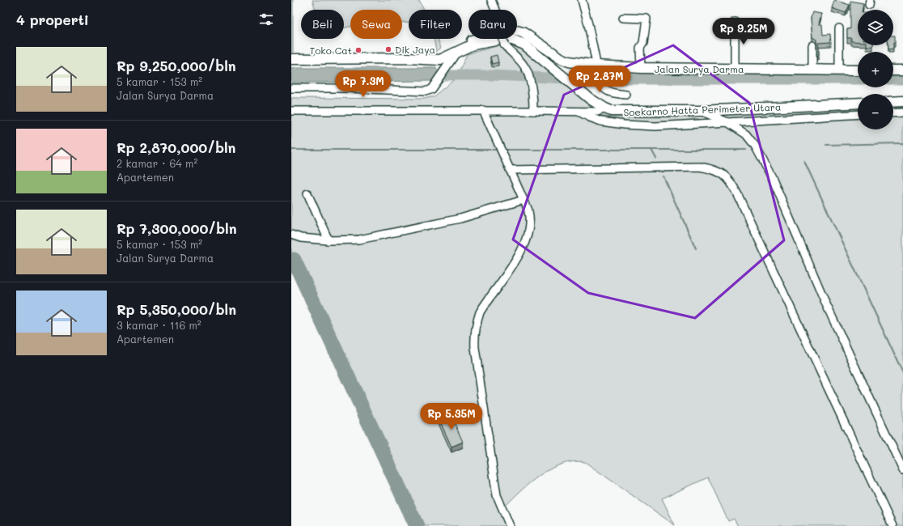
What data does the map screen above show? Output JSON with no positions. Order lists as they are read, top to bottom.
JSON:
{
  "streets": {
    "main road": ["Jalan Surya Darma", "Soekarno Hatta Perimeter Utara"]
  },
  "crossings": [
    ["Jalan Surya Darma", "Soekarno Hatta Perimeter Utara"]
  ],
  "places": ["Dik Jaya", "Toko Cat"],
  "page": {
    "heading": "4 properti",
    "map_buttons": ["+", "−"],
    "chip": [
      "Beli",
      "Sewa",
      "Filter",
      "Baru"
    ],
    "price": [
      "Rp 9.25M",
      "Rp 2.87M",
      "Rp 7.3M",
      "Rp 5.35M"
    ],
    "list": [
      {
        "name": "Rp 9,250,000/bln",
        "note": "5 kamar · 153 m² · Jalan Surya Darma"
      },
      {
        "name": "Rp 2,870,000/bln",
        "note": "2 kamar · 64 m² · Apartemen"
      },
      {
        "name": "Rp 7,300,000/bln",
        "note": "5 kamar · 153 m² · Jalan Surya Darma"
      },
      {
        "name": "Rp 5,350,000/bln",
        "note": "3 kamar · 116 m² · Apartemen"
      }
    ]
  }
}
